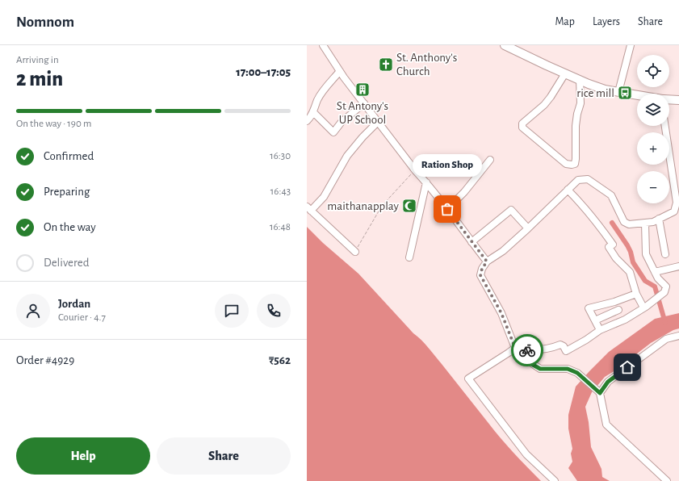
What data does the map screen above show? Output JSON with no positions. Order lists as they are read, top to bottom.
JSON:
{
  "places": {
    "church": ["St. Anthony's Church"],
    "building": ["St Antony's UP School"],
    "bus stop": ["rice mill"],
    "mosque": ["maithanapplay"],
    "other": ["Ration Shop"]
  },
  "page": {
    "header": "Nomnom",
    "nav": ["Map", "Layers", "Share"],
    "heading": ["2 min", "Arriving in", "17:00–17:05"],
    "panel": [
      "Jordan",
      "Courier · 4.7",
      "Order #4929",
      "₹562"
    ],
    "map_buttons": ["+", "−"],
    "bar": "On the way · 190 m",
    "list": [
      ["Confirmed", "16:30"],
      ["Preparing", "16:43"],
      ["On the way", "16:48"],
      "Delivered"
    ],
    "bubble": "Ration Shop",
    "buttons": ["Help", "Share"]
  }
}
